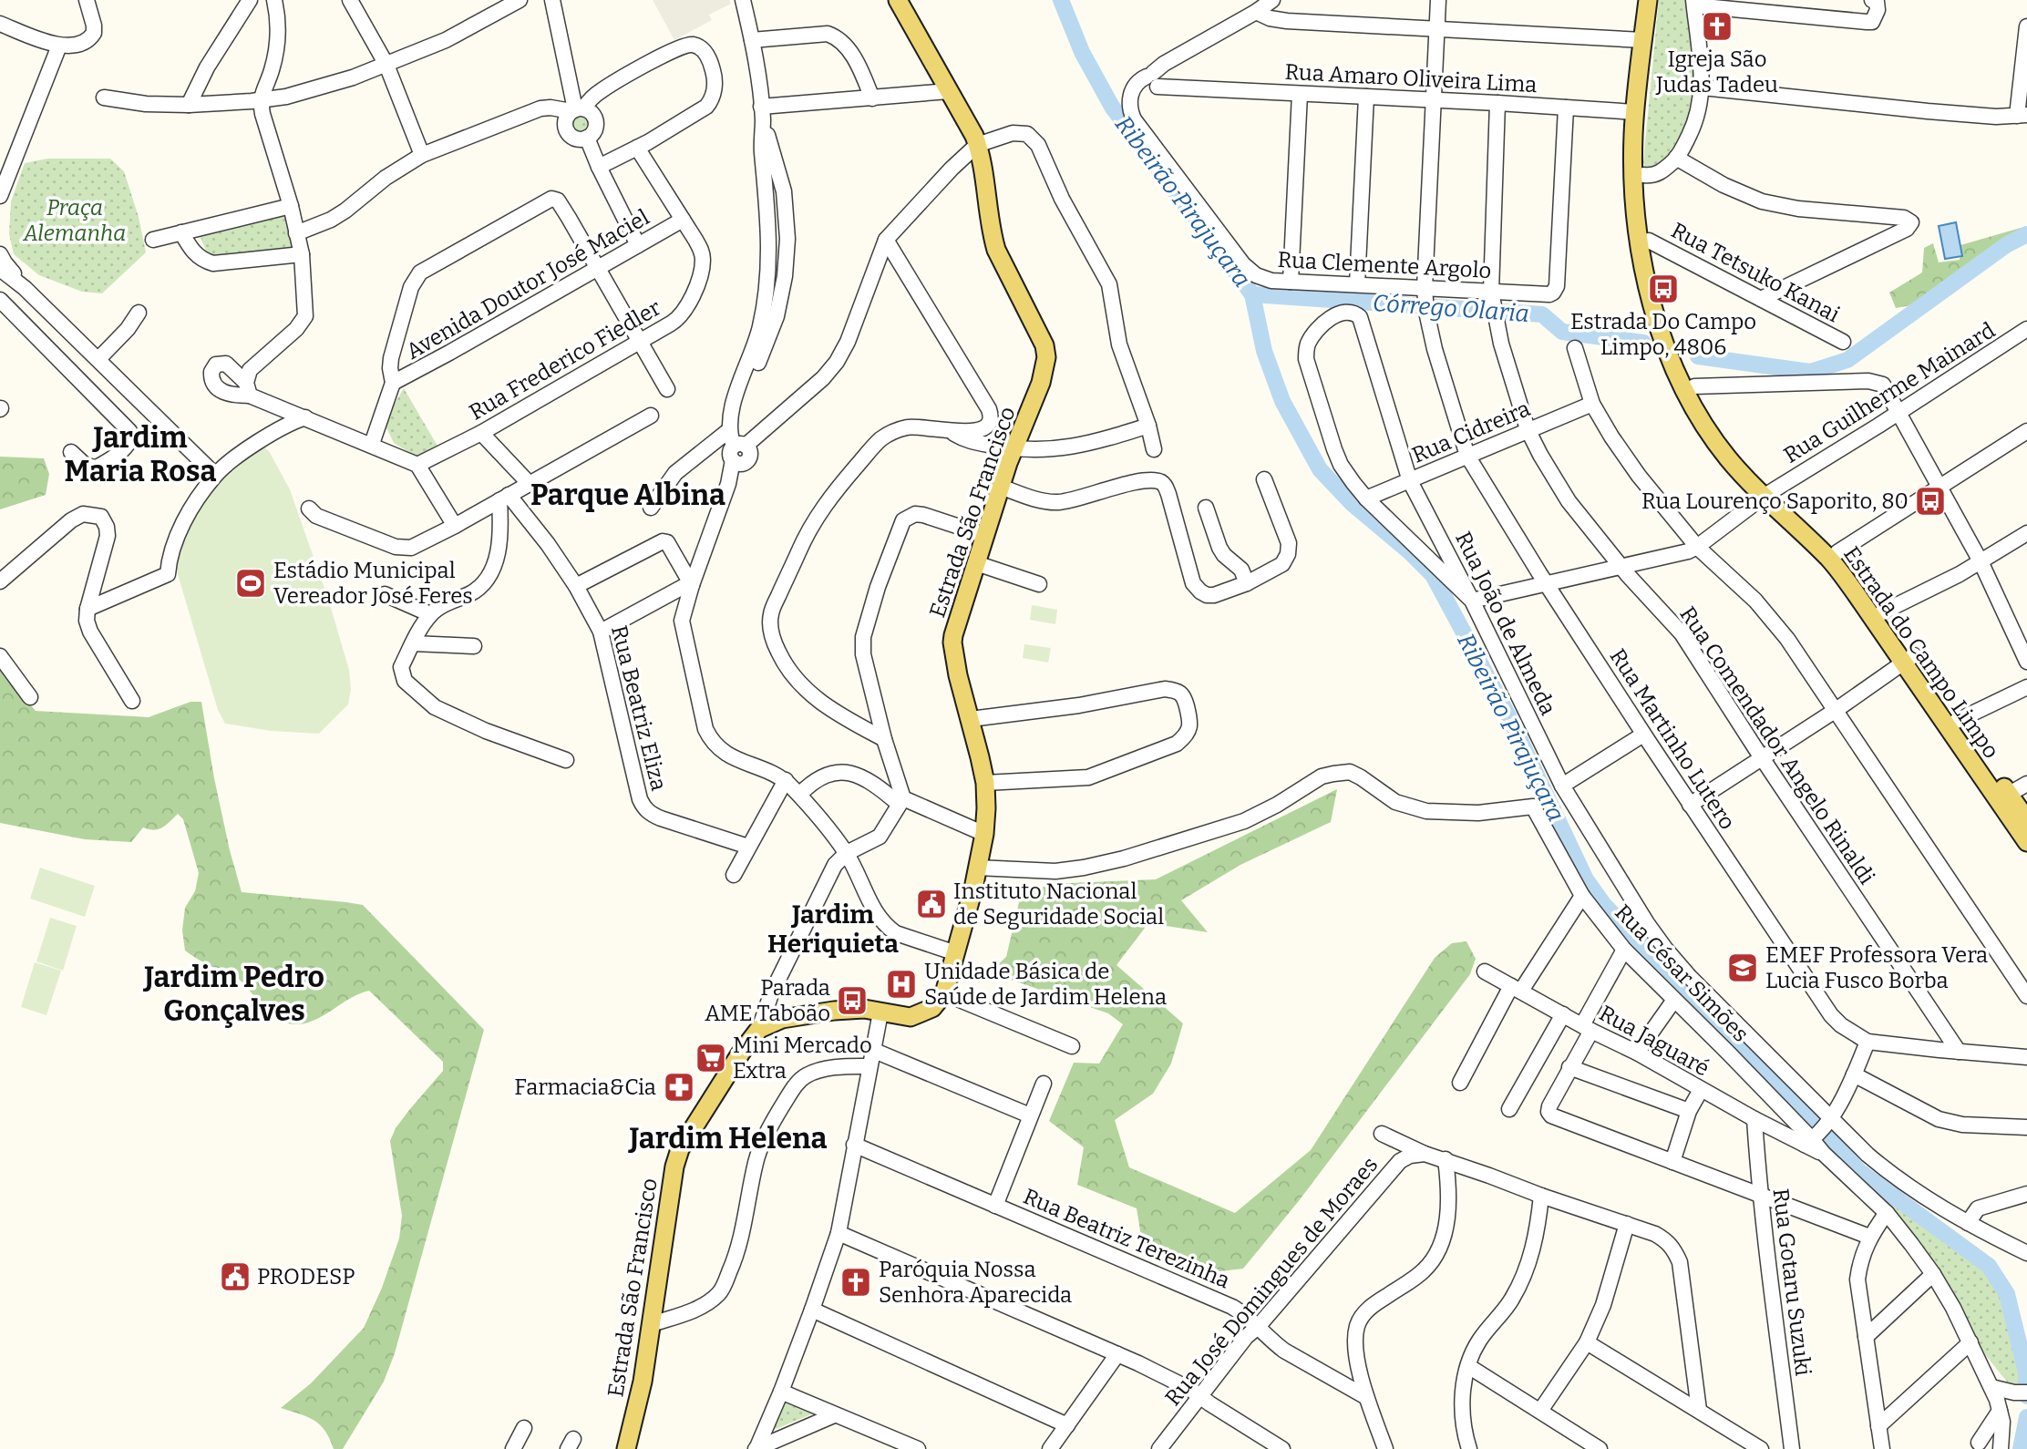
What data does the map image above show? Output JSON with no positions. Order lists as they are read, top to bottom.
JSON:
{
  "streets": {
    "main road": ["Estrada São Francisco", "Estrada do Campo Limpo"],
    "street": [
      "Rua Amaro Oliveira Lima",
      "Rua Clemente Argolo",
      "Rua Tetsuko Kanai",
      "Avenida Doutor José Maciel",
      "Rua Frederico Fiedler",
      "Rua Guilherme Mainard",
      "Rua Cidreira",
      "Rua João de Almeda",
      "Rua Beatriz Eliza",
      "Rua Martinho Lutero",
      "Rua Comendador Angelo Rinaldi",
      "Rua César Simões",
      "Rua Jaguaré",
      "Rua Beatriz Terezinha",
      "Rua José Domingues de Moraes",
      "Rua Gotaru Suzuki"
    ]
  },
  "crossings": [
    ["Rua Amaro Oliveira Lima", "Rua Clemente Argolo"],
    ["Rua Amaro Oliveira Lima", "Estrada do Campo Limpo"],
    ["Rua Amaro Oliveira Lima", "Rua Martinho Lutero"],
    ["Rua Amaro Oliveira Lima", "Rua Comendador Angelo Rinaldi"],
    ["Rua Clemente Argolo", "Rua Martinho Lutero"],
    ["Rua Clemente Argolo", "Rua Comendador Angelo Rinaldi"],
    ["Rua Tetsuko Kanai", "Estrada do Campo Limpo"],
    ["Avenida Doutor José Maciel", "Rua Frederico Fiedler"],
    ["Rua Guilherme Mainard", "Rua João de Almeda"],
    ["Rua Guilherme Mainard", "Estrada do Campo Limpo"],
    ["Rua Guilherme Mainard", "Rua Martinho Lutero"],
    ["Rua Guilherme Mainard", "Rua Comendador Angelo Rinaldi"],
    ["Rua Cidreira", "Rua João de Almeda"],
    ["Rua Cidreira", "Rua Martinho Lutero"],
    ["Rua Cidreira", "Rua Comendador Angelo Rinaldi"],
    ["Estrada São Francisco", "Rua César Simões"],
    ["Rua Martinho Lutero", "Rua Comendador Angelo Rinaldi"],
    ["Rua César Simões", "Rua Jaguaré"],
    ["Rua Jaguaré", "Rua Gotaru Suzuki"],
    ["Rua Beatriz Terezinha", "Rua José Domingues de Moraes"]
  ],
  "districts": [
    "Jardim Maria Rosa",
    "Parque Albina",
    "Jardim Heriquieta",
    "Jardim Pedro Gonçalves",
    "Jardim Helena"
  ],
  "water": ["Ribeirão Pirajuçara", "Córrego Olaria"],
  "parks": ["Praça Alemanha"],
  "places": {
    "church": ["Igreja São Judas Tadeu", "Paróquia Nossa Senhora Aparecida"],
    "bus stop": ["Estrada Do Campo Limpo, 4806", "Rua Lourenço Saporito, 80", "Parada AME Taboão"],
    "sports": ["Estádio Municipal Vereador José Feres"],
    "public building": ["Instituto Nacional de Seguridade Social", "PRODESP"],
    "school or university": ["EMEF Professora Vera Lucia Fusco Borba"],
    "hospital": ["Unidade Básica de Saúde de Jardim Helena"],
    "supermarket": ["Mini Mercado Extra"],
    "pharmacy": ["Farmacia&Cia"]
  }
}
